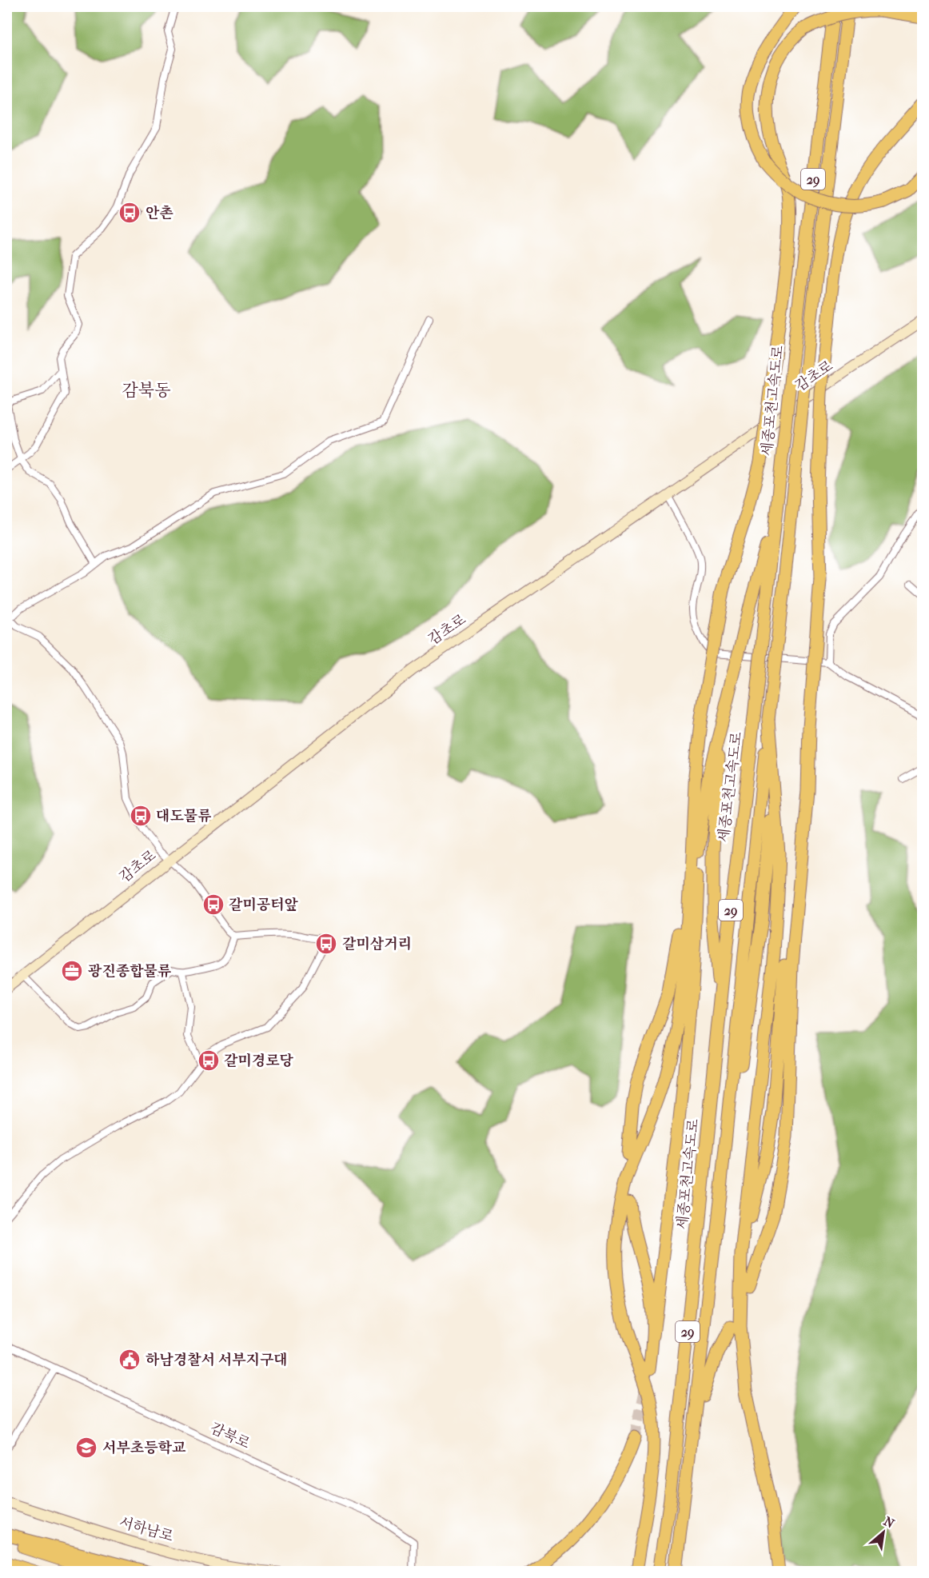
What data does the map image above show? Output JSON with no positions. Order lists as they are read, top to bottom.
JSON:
{
  "streets": {
    "highway": ["29", "세종포천고속도로"],
    "main road": ["감초로", "서하남로"],
    "street": ["감북로"]
  },
  "districts": ["감북동"],
  "places": {
    "bus stop": [
      "안촌",
      "대도물류",
      "갈미공터앞",
      "갈미삼거리",
      "갈미경로당"
    ],
    "office": ["광진종합물류"],
    "public building": ["하남경찰서 서부지구대"],
    "school or university": ["서부초등학교"]
  },
  "north": "top right"
}
